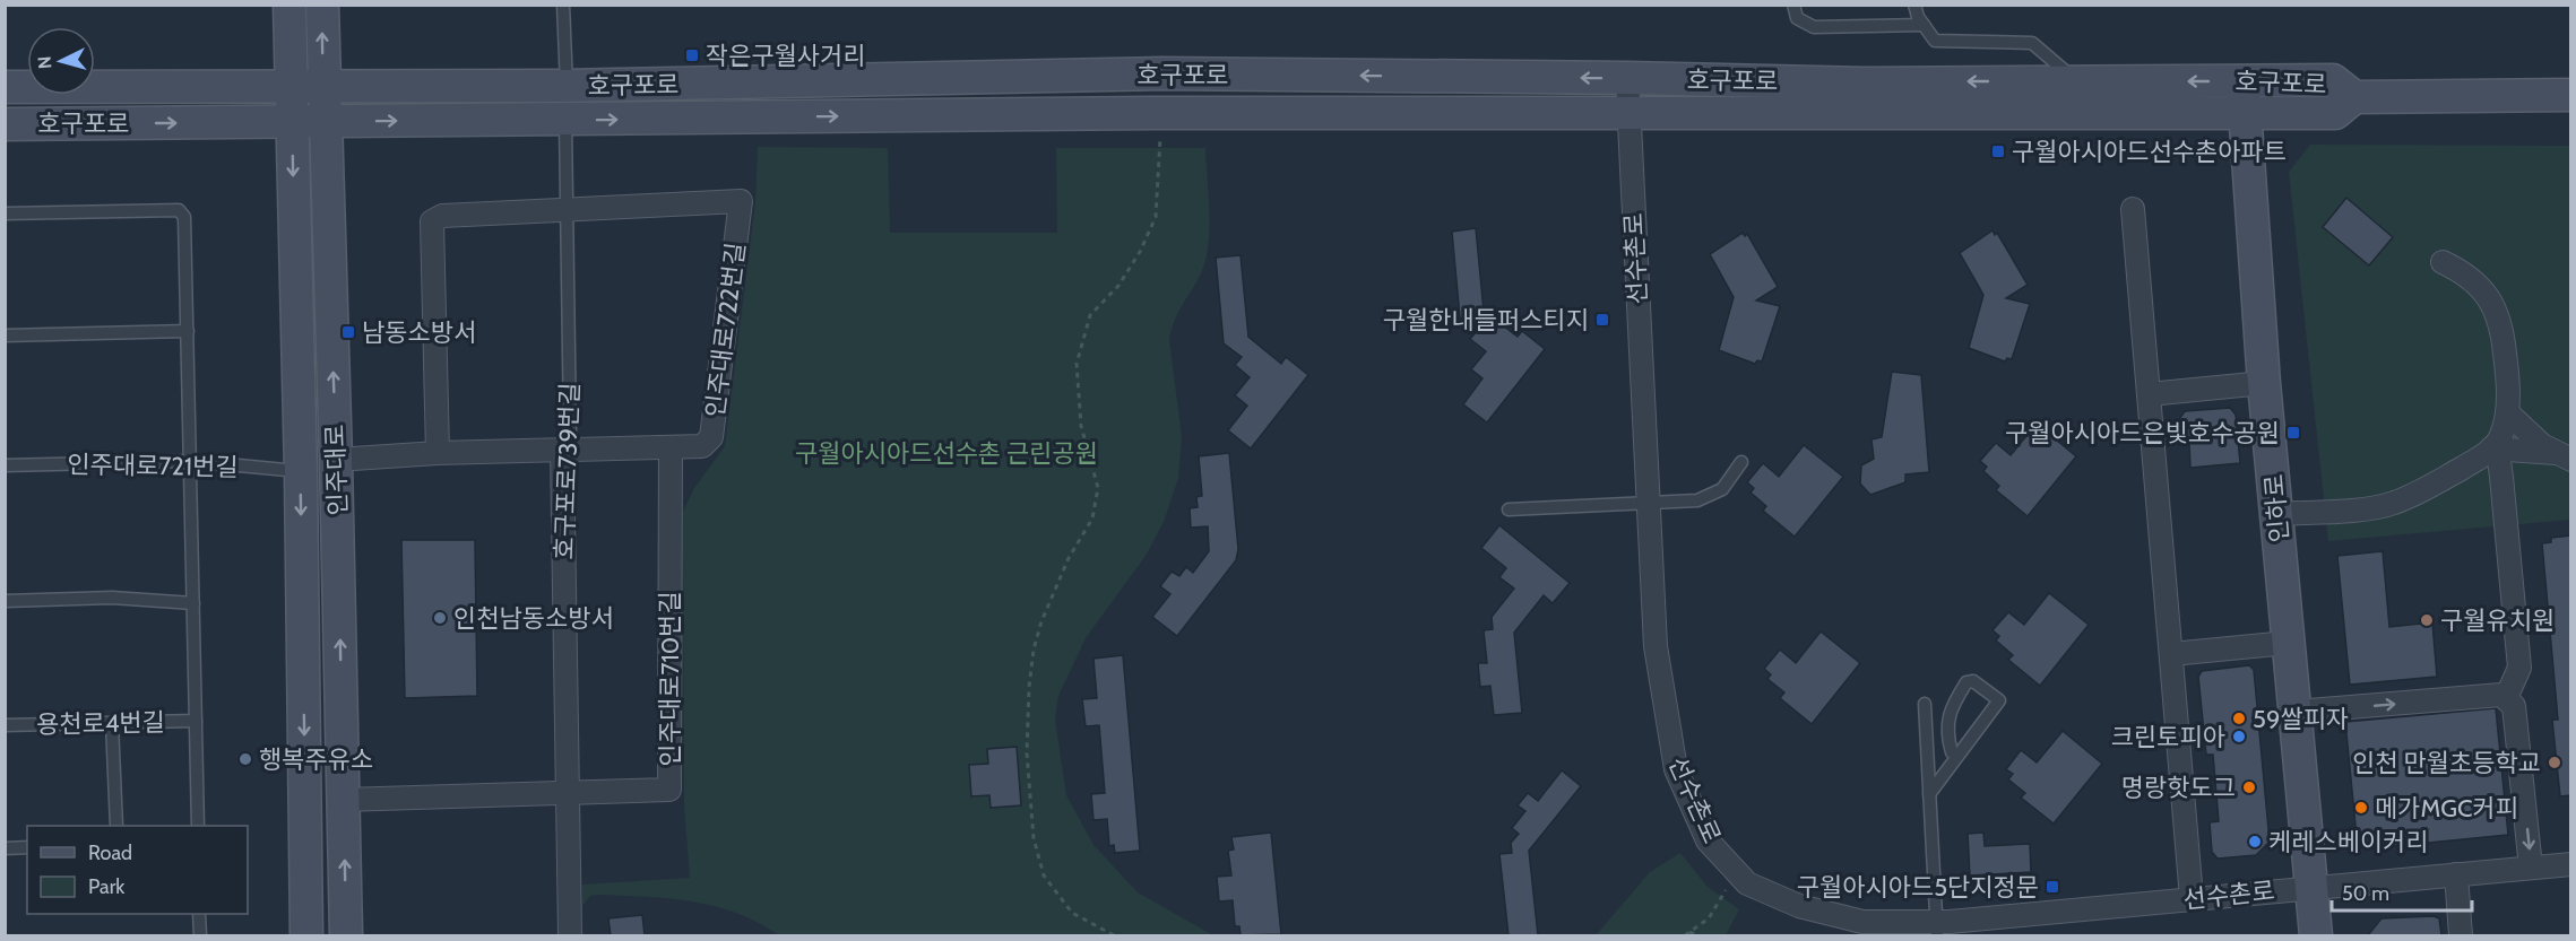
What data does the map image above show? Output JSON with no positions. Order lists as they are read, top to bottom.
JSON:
{
  "streets": {
    "main road": ["호구포로", "인주대로", "인하로"],
    "street": [
      "선수촌로",
      "인주대로722번길",
      "호구포로739번길",
      "인주대로710번길"
    ],
    "lane": ["인주대로721번길", "용천로4번길"]
  },
  "crossings": [
    ["호구포로", "선수촌로"],
    ["호구포로", "인주대로"],
    ["호구포로", "호구포로739번길"],
    ["호구포로", "인하로"],
    ["선수촌로", "인하로"],
    ["인주대로722번길", "인주대로"],
    ["인주대로722번길", "호구포로739번길"],
    ["인주대로722번길", "인주대로710번길"],
    ["인주대로721번길", "인주대로"],
    ["인주대로721번길", "용천로4번길"],
    ["인주대로", "인주대로710번길"],
    ["호구포로739번길", "인주대로710번길"]
  ],
  "parks": ["구월아시아드선수촌 근린공원"],
  "places": {
    "transit": [
      "작은구월사거리",
      "구월아시아드선수촌아파트",
      "구월한내들퍼스티지",
      "남동소방서",
      "구월아시아드은빛호수공원",
      "구월아시아드5단지정문"
    ],
    "other": [
      "인천남동소방서",
      "구월유치원",
      "59쌀피자",
      "크린토피아",
      "행복주유소",
      "인천 만월초등학교",
      "명랑핫도그",
      "메가MGC커피",
      "케레스베이커리"
    ]
  },
  "legend": ["Road", "Park"],
  "scale_bar": "50 m",
  "north": "left"
}
